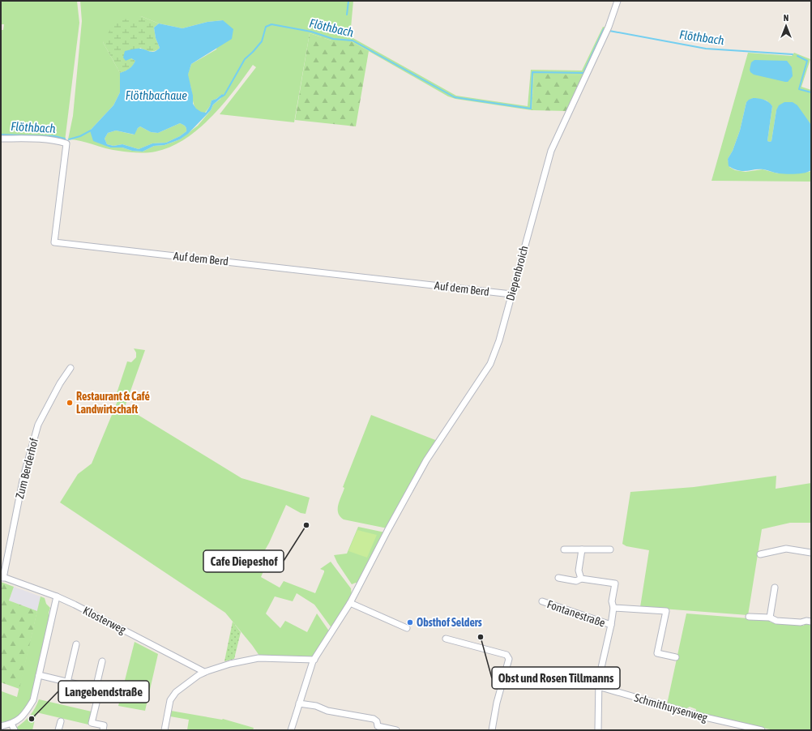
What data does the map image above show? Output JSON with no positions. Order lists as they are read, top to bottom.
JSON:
{
  "streets": {
    "street": [
      "Auf dem Berd",
      "Diepenbroich",
      "Zum Berderhof",
      "Fontanestraße",
      "Klosterweg",
      "Schmithuysenweg"
    ]
  },
  "crossings": [
    ["Auf dem Berd", "Diepenbroich"],
    ["Zum Berderhof", "Klosterweg"],
    ["Fontanestraße", "Schmithuysenweg"]
  ],
  "water": ["Flöthbach", "Flöthbachaue"],
  "places": [
    "Restaurant & Café Landwirtschaft",
    "Cafe Diepeshof",
    "Obsthof Selders",
    "Obst und Rosen Tillmanns",
    "Langebendstraße"
  ],
  "north": "top"
}
